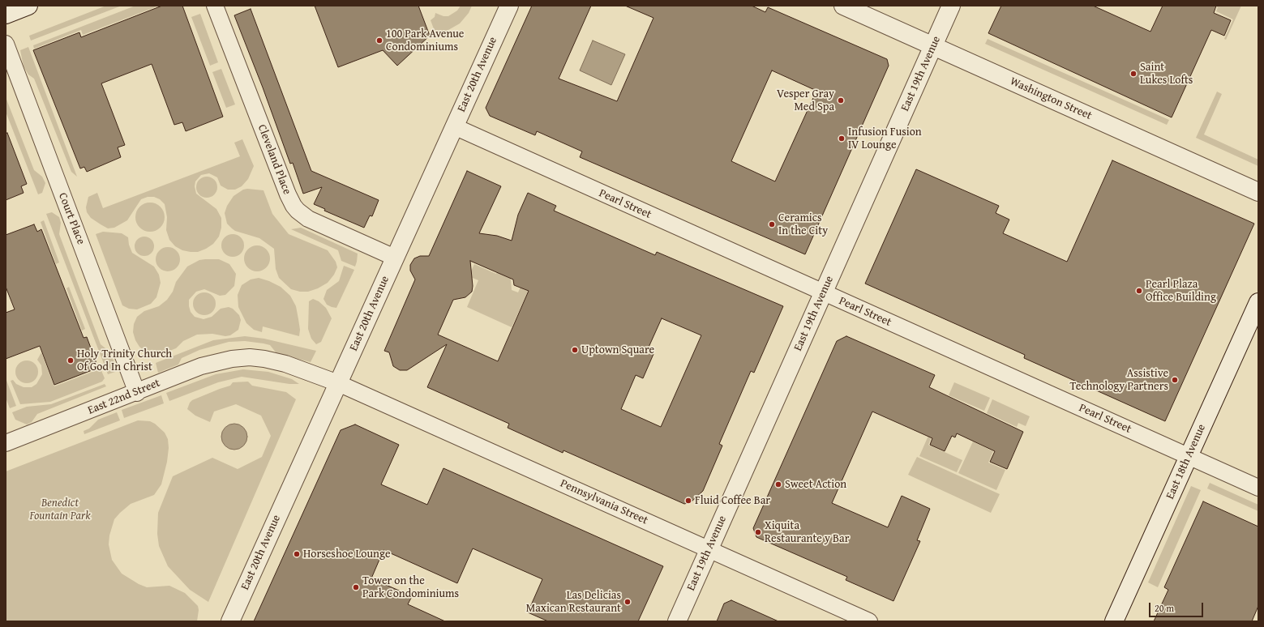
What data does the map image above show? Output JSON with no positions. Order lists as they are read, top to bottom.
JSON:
{
  "streets": {
    "street": [
      "East 19th Avenue",
      "East 20th Avenue",
      "Washington Street",
      "Cleveland Place",
      "Pearl Street",
      "Court Place",
      "East 22nd Street",
      "East 18th Avenue",
      "Pennsylvania Street"
    ]
  },
  "crossings": [
    ["East 19th Avenue", "Washington Street"],
    ["East 19th Avenue", "Pearl Street"],
    ["East 19th Avenue", "Pennsylvania Street"],
    ["East 20th Avenue", "Cleveland Place"],
    ["East 20th Avenue", "Pearl Street"],
    ["East 20th Avenue", "East 22nd Street"],
    ["East 20th Avenue", "Pennsylvania Street"],
    ["Pearl Street", "East 18th Avenue"],
    ["Court Place", "East 22nd Street"],
    ["East 22nd Street", "Pennsylvania Street"]
  ],
  "parks": ["Benedict Fountain Park"],
  "places": [
    "100 Park Avenue Condominiums",
    "Saint Lukes Lofts",
    "Vesper Gray Med Spa",
    "Infusion Fusion IV Lounge",
    "Ceramics In the City",
    "Pearl Plaza Office Building",
    "Uptown Square",
    "Holy Trinity Church Of God In Christ",
    "Assistive Technology Partners",
    "Sweet Action",
    "Fluid Coffee Bar",
    "Xiquita Restaurante y Bar",
    "Horseshoe Lounge",
    "Tower on the Park Condominiums",
    "Las Delicias Maxican Restaurant"
  ],
  "scale_bar": "20 m"
}
